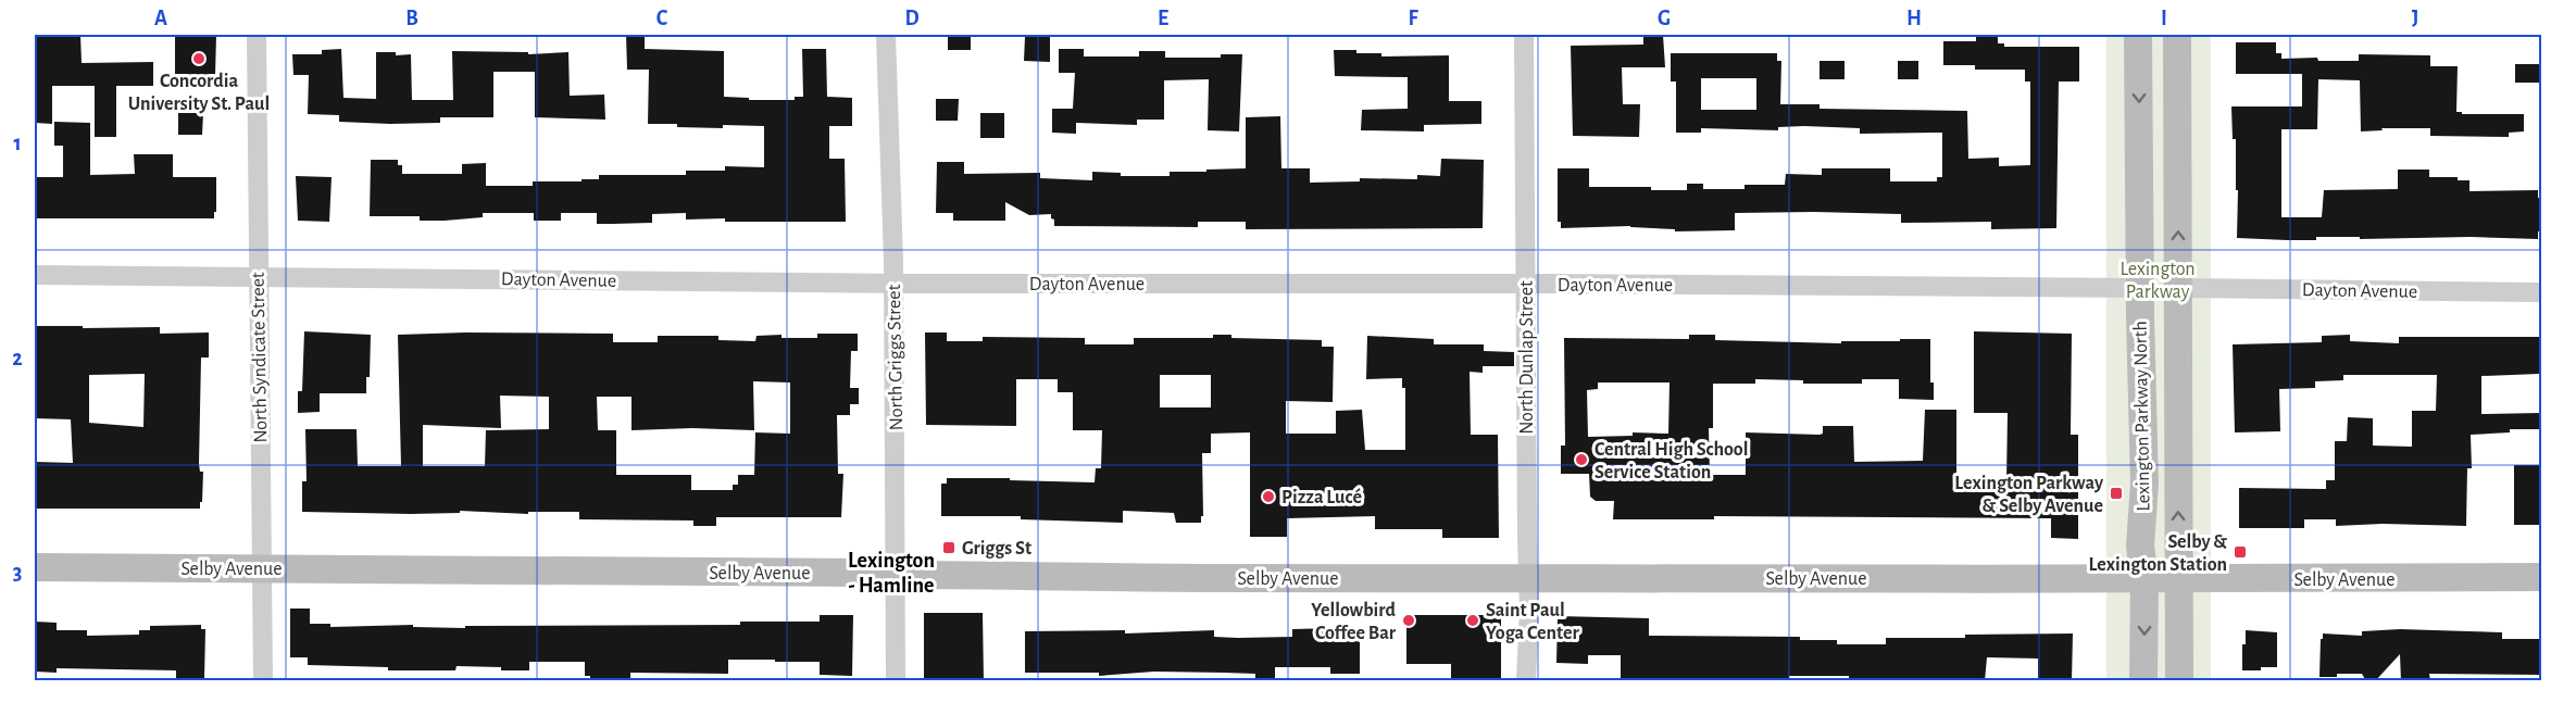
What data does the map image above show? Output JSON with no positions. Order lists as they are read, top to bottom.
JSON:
{
  "streets": {
    "street": [
      "Dayton Avenue",
      "North Syndicate Street",
      "North Griggs Street",
      "North Dunlap Street",
      "Lexington Parkway North",
      "Selby Avenue"
    ]
  },
  "crossings": [
    ["Dayton Avenue", "North Syndicate Street"],
    ["Dayton Avenue", "North Griggs Street"],
    ["Dayton Avenue", "North Dunlap Street"],
    ["Dayton Avenue", "Lexington Parkway North"],
    ["North Syndicate Street", "Selby Avenue"],
    ["North Griggs Street", "Selby Avenue"],
    ["North Dunlap Street", "Selby Avenue"],
    ["Lexington Parkway North", "Selby Avenue"]
  ],
  "districts": ["Lexington - Hamline"],
  "parks": ["Lexington Parkway"],
  "places": {
    "other": [
      "Concordia University St. Paul",
      "Central High School Service Station",
      "Pizza Lucé",
      "Yellowbird Coffee Bar",
      "Saint Paul Yoga Center"
    ],
    "transit": ["Lexington Parkway & Selby Avenue", "Griggs St", "Selby & Lexington Station"]
  },
  "grid": {
    "columns": [
      "A",
      "B",
      "C",
      "D",
      "E",
      "F",
      "G",
      "H",
      "I",
      "J"
    ],
    "rows": ["1", "2", "3"]
  }
}
